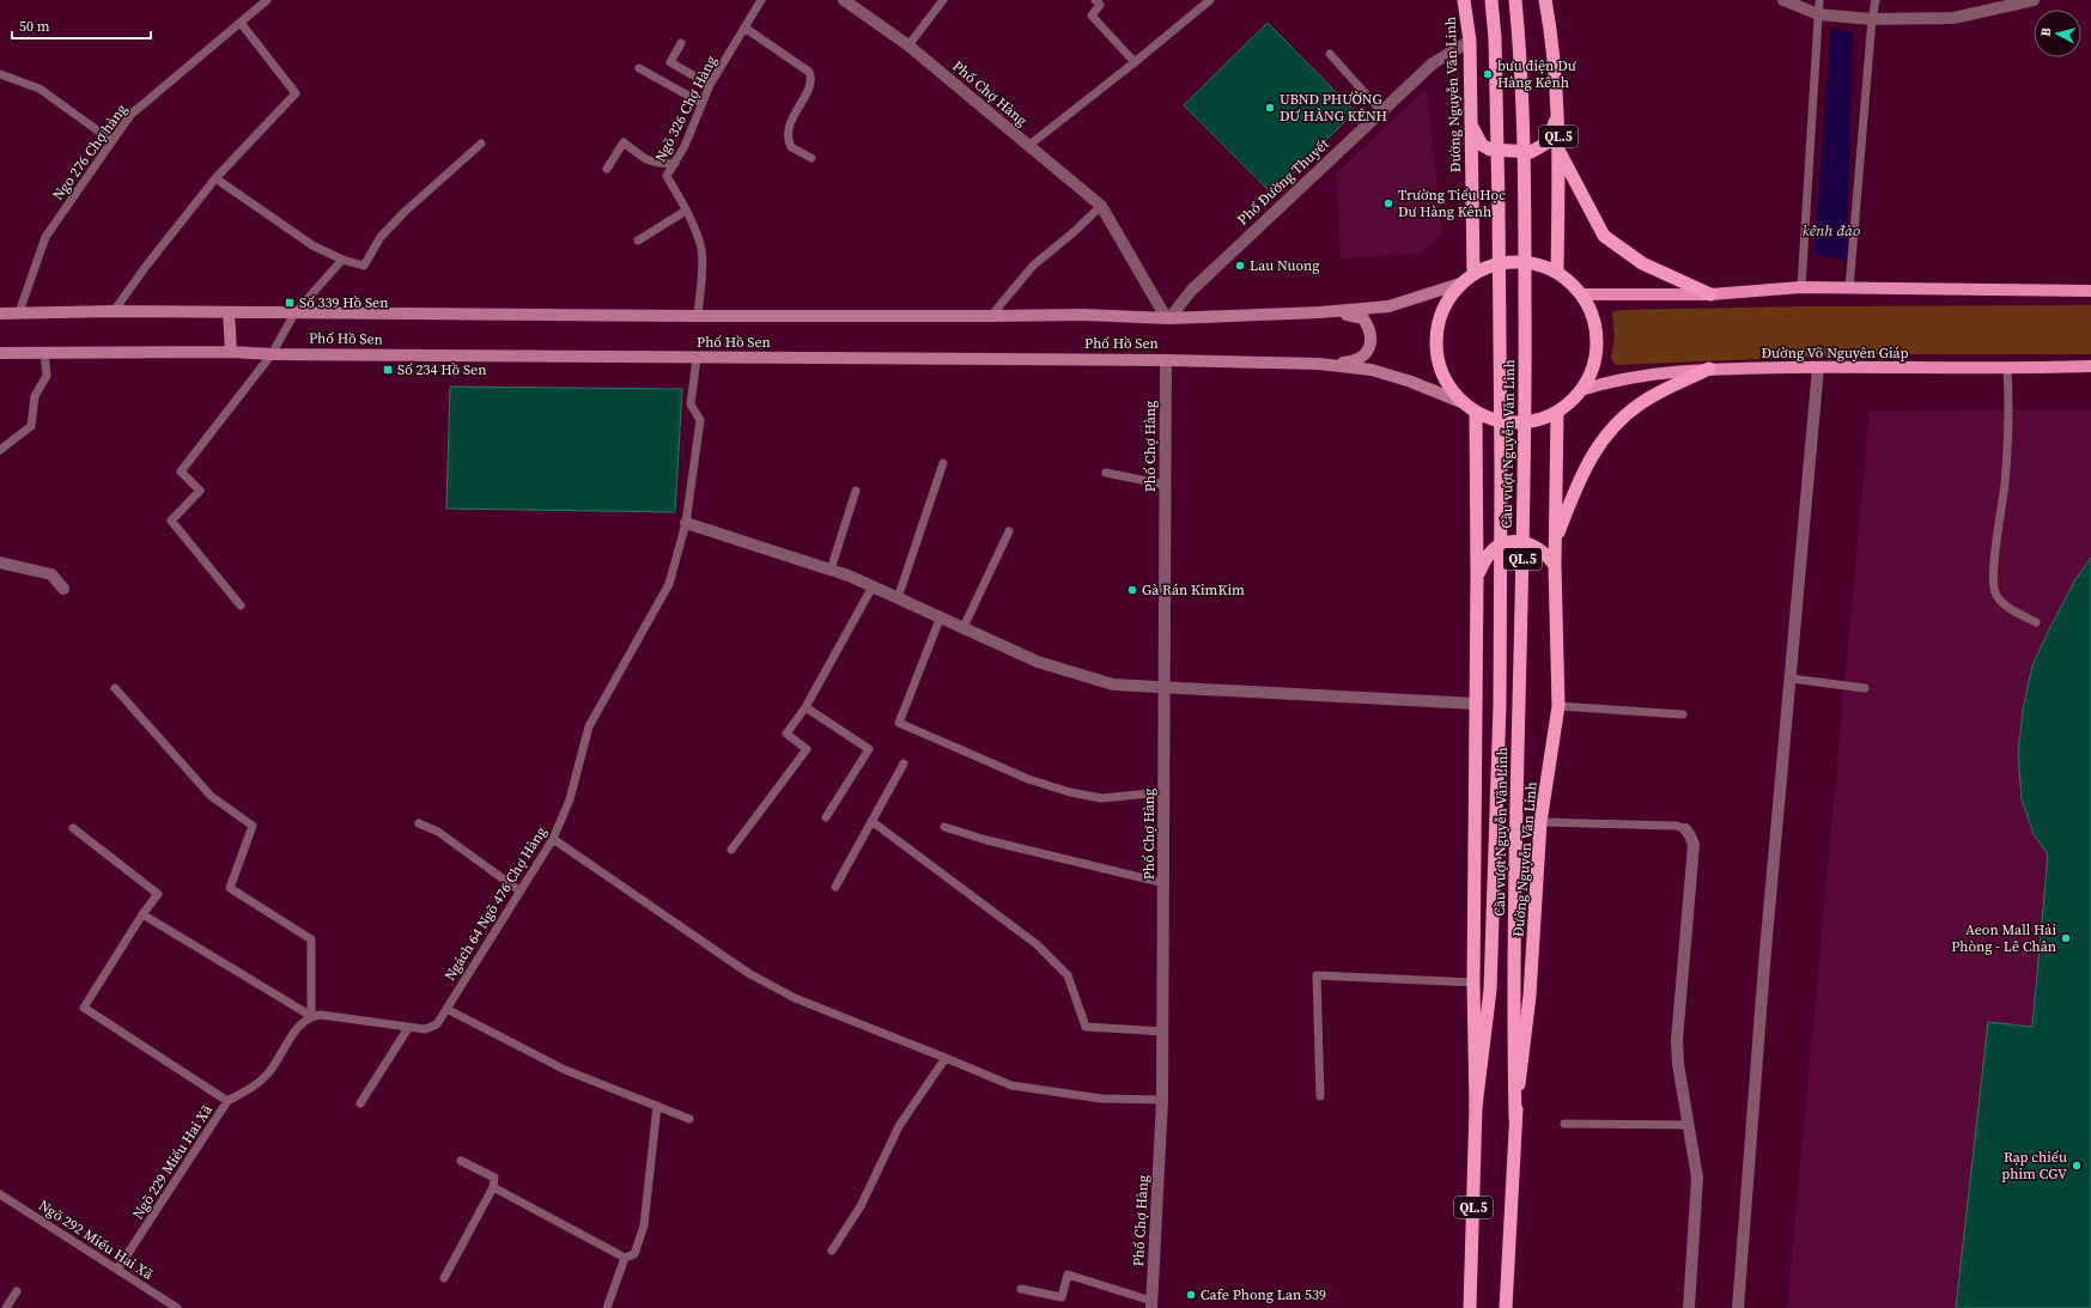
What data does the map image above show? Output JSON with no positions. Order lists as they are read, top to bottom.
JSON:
{
  "streets": {
    "highway": ["Đường Nguyễn Văn Linh", "QL.5", "Cầu vượt Nguyễn Văn Linh"],
    "main road": ["Phố Hồ Sen", "Đường Võ Nguyên Giáp"],
    "street": ["Phố Chợ Hàng", "Phố Đường Thuyết"],
    "lane": [
      "Ngõ 326 Chợ Hàng",
      "Ngo 276 Chợ hàng",
      "Ngách 64 Ngõ 476 Chợ Hàng",
      "Ngõ 229 Miếu Hai Xã",
      "Ngõ 292 Miếu Hai Xã"
    ]
  },
  "crossings": [
    ["Phố Chợ Hàng", "Phố Đường Thuyết"],
    ["Phố Chợ Hàng", "Phố Hồ Sen"],
    ["Đường Nguyễn Văn Linh", "QL.5"],
    ["Đường Nguyễn Văn Linh", "Phố Đường Thuyết"],
    ["Đường Nguyễn Văn Linh", "Phố Hồ Sen"],
    ["Đường Nguyễn Văn Linh", "Đường Võ Nguyên Giáp"],
    ["Đường Nguyễn Văn Linh", "Cầu vượt Nguyễn Văn Linh"],
    ["Ngõ 326 Chợ Hàng", "Phố Hồ Sen"],
    ["QL.5", "Phố Hồ Sen"],
    ["QL.5", "Đường Võ Nguyên Giáp"],
    ["QL.5", "Cầu vượt Nguyễn Văn Linh"],
    ["Ngo 276 Chợ hàng", "Phố Hồ Sen"],
    ["Phố Đường Thuyết", "Phố Hồ Sen"],
    ["Phố Hồ Sen", "Đường Võ Nguyên Giáp"],
    ["Phố Hồ Sen", "Ngách 64 Ngõ 476 Chợ Hàng"],
    ["Ngõ 229 Miếu Hai Xã", "Ngõ 292 Miếu Hai Xã"]
  ],
  "water": ["kênh đào"],
  "places": {
    "other": [
      "bưu điện Dư Hàng Kênh",
      "UBND PHƯỜNG DƯ HÀNG KÊNH",
      "Trường Tiểu Học Dư Hàng Kênh",
      "Lau Nuong",
      "Gà Rán KimKim",
      "Aeon Mall Hải Phòng - Lê Chân",
      "Rạp chiếu phim CGV",
      "Cafe Phong Lan 539"
    ],
    "transit": ["Số 339 Hồ Sen", "Số 234 Hồ Sen"]
  },
  "scale_bar": "50 m",
  "north": "left"
}
